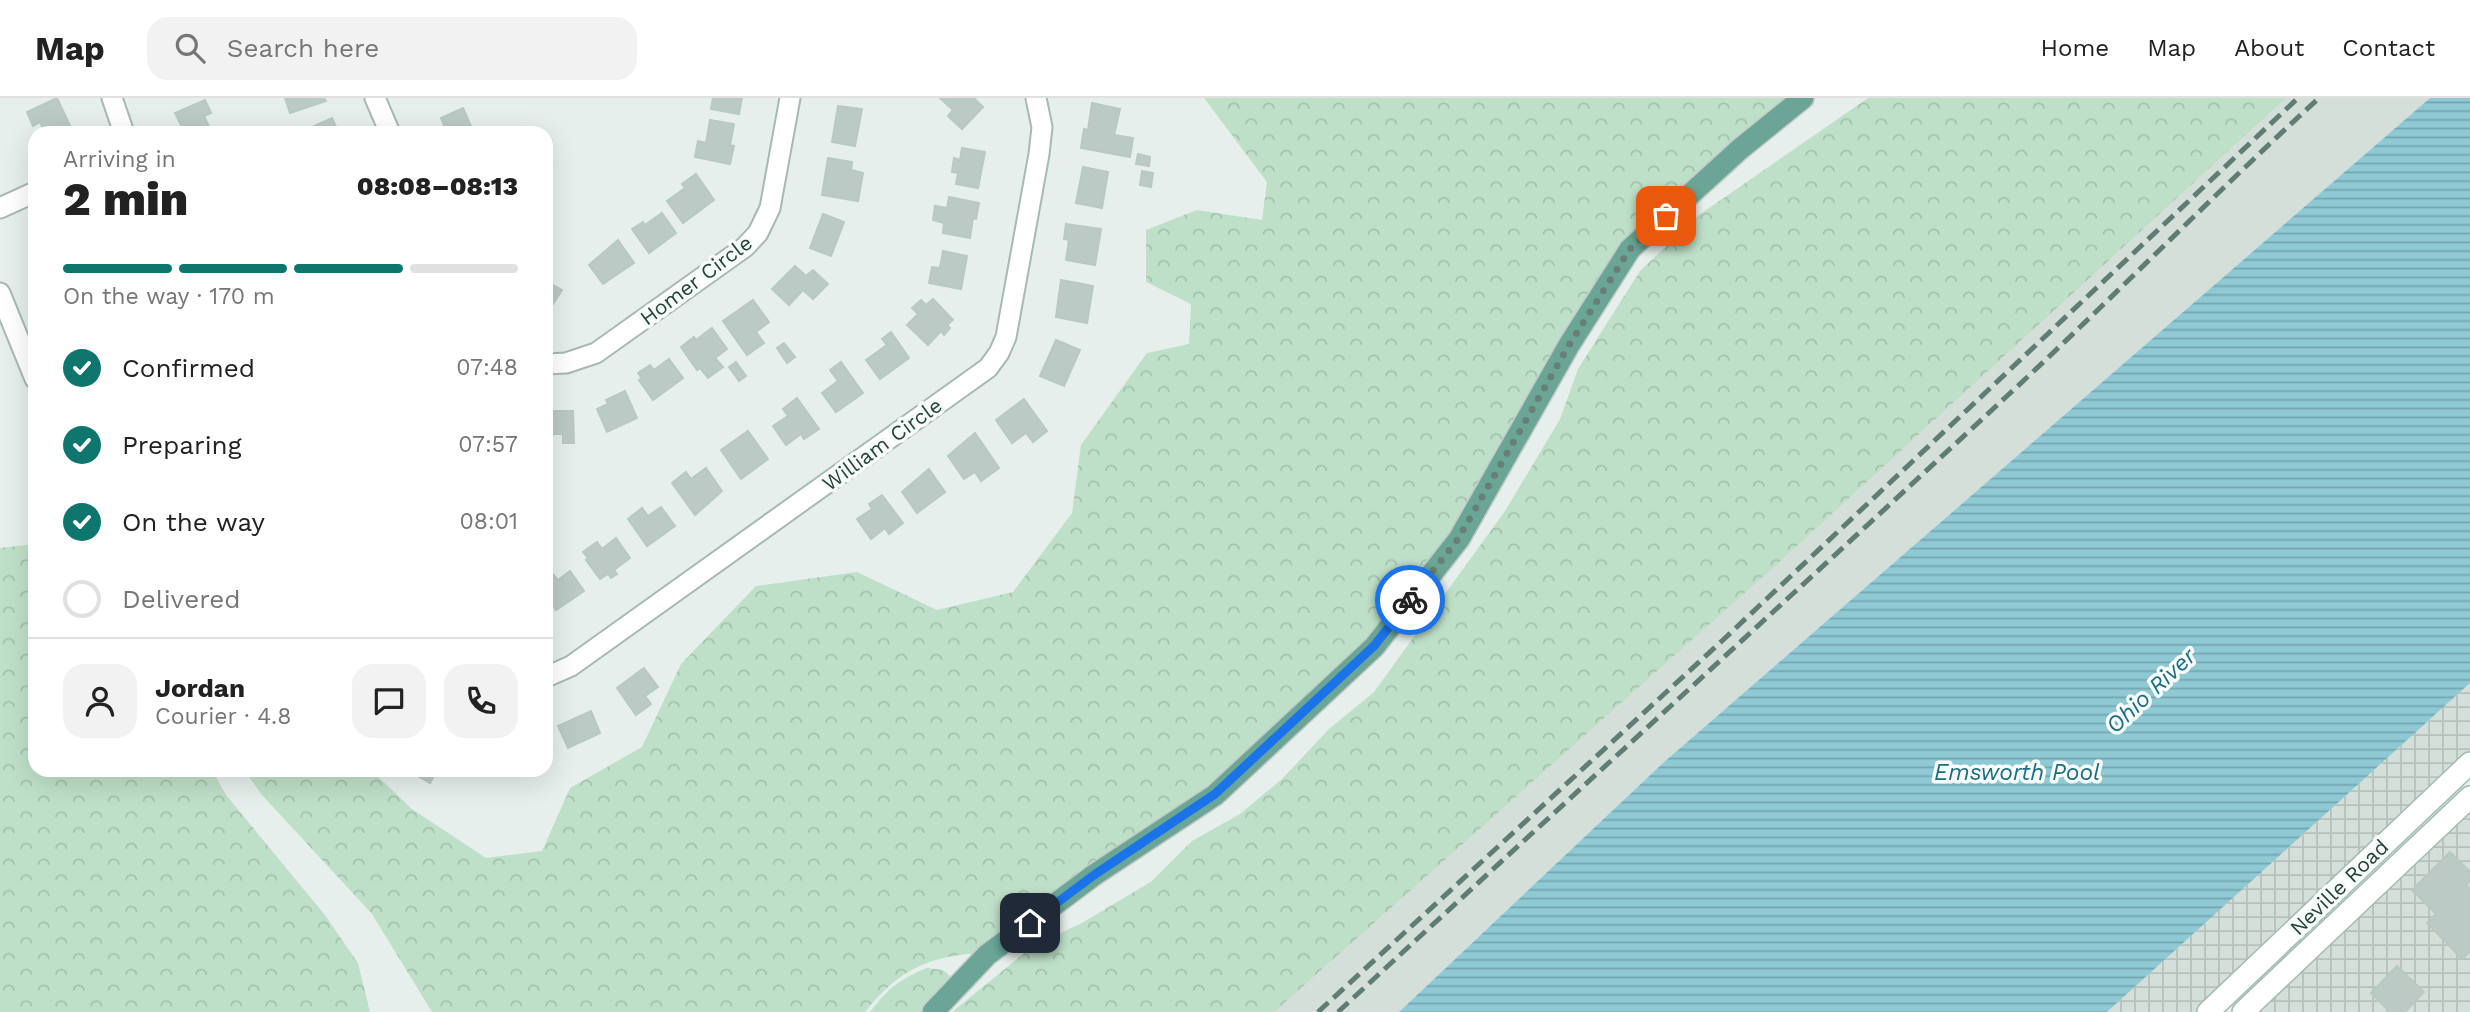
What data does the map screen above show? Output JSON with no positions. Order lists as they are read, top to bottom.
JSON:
{
  "streets": {
    "main road": ["Neville Road"],
    "street": ["Homer Circle", "William Circle"]
  },
  "water": ["Ohio River", "Emsworth Pool"],
  "page": {
    "header": "Map",
    "search": "Search here",
    "nav": [
      "Home",
      "Map",
      "About",
      "Contact"
    ],
    "heading": ["2 min", "Arriving in", "08:08–08:13"],
    "panel": ["Jordan", "Courier · 4.8"],
    "bar": "On the way · 170 m",
    "list": [
      ["Confirmed", "07:48"],
      ["Preparing", "07:57"],
      ["On the way", "08:01"],
      "Delivered"
    ]
  }
}
